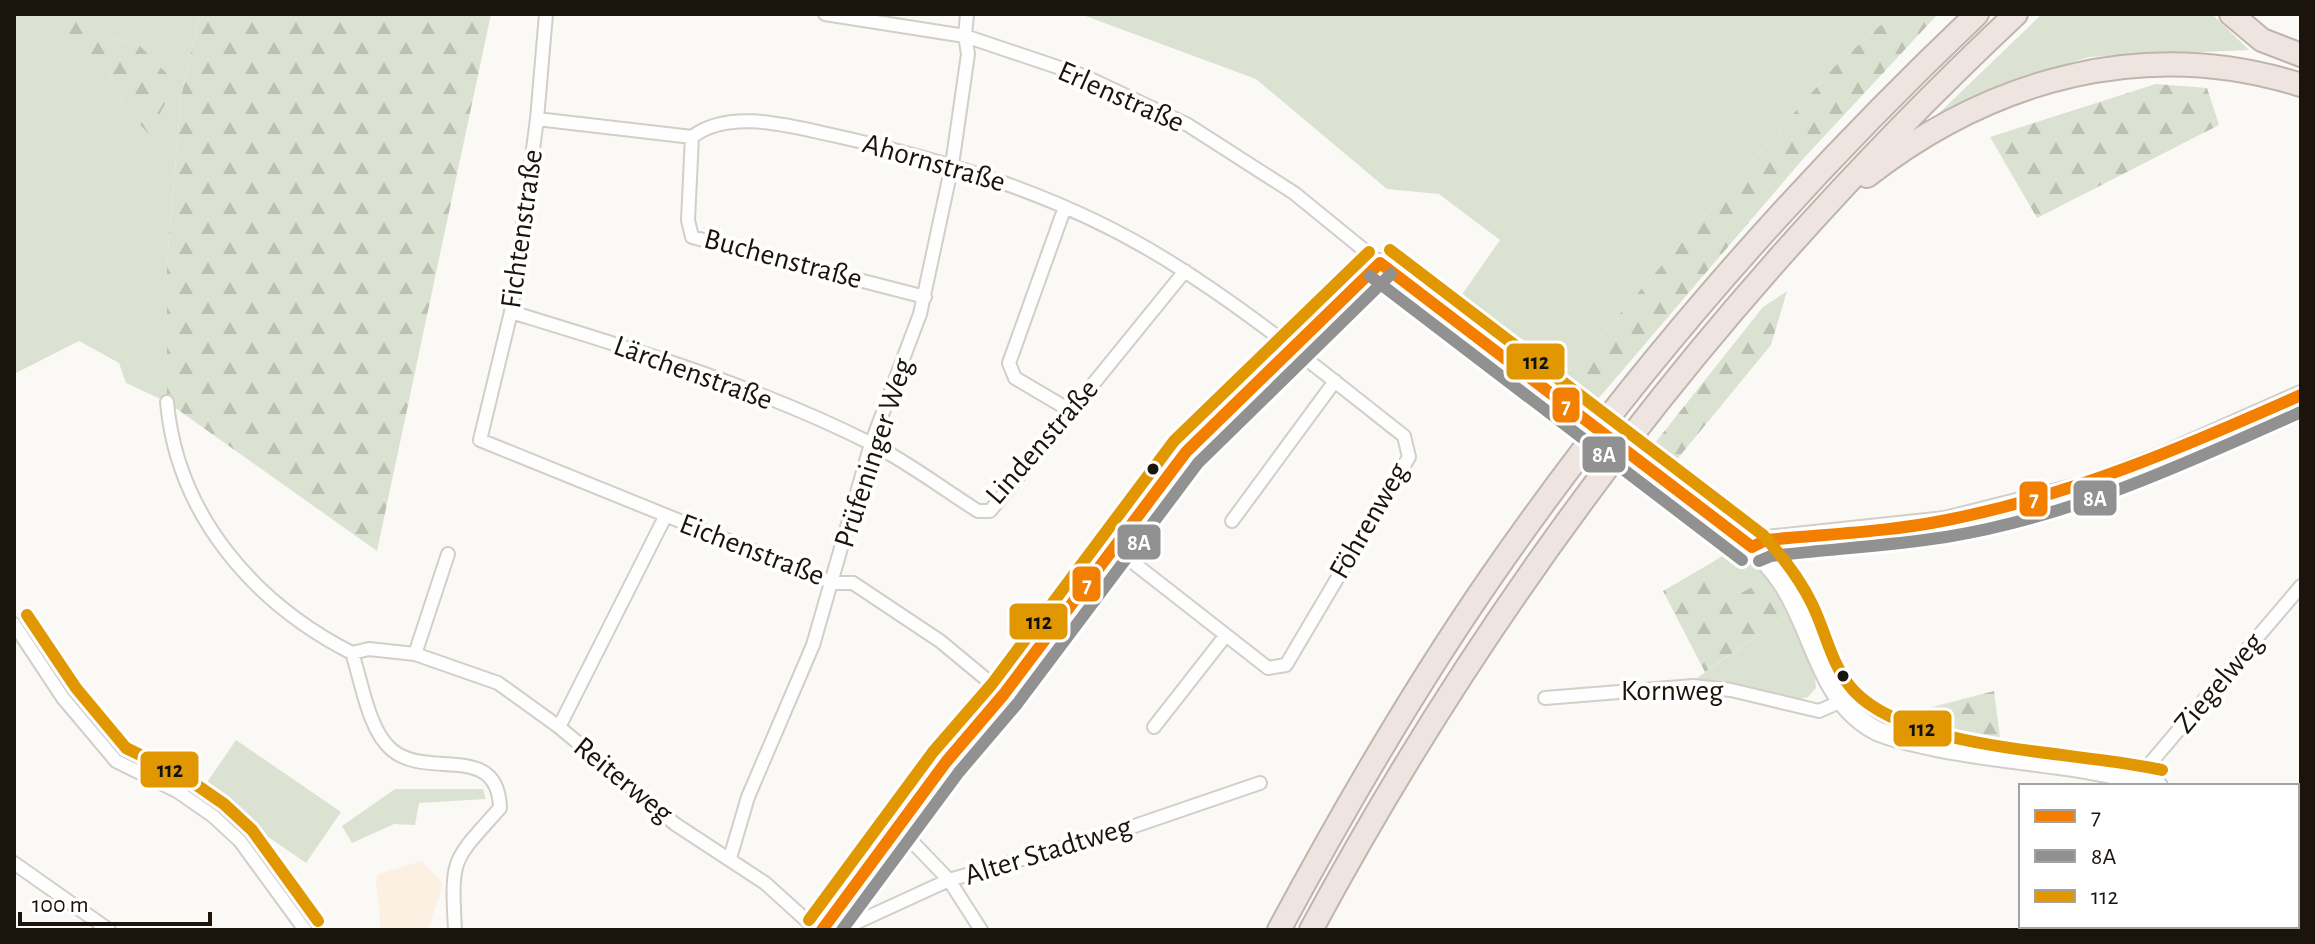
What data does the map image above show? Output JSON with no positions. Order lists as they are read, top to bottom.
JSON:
{
  "streets": {
    "street": [
      "Erlenstraße",
      "Ahornstraße",
      "Fichtenstraße",
      "Buchenstraße",
      "Lärchenstraße",
      "Lindenstraße",
      "Prüfeninger Weg",
      "Föhrenweg",
      "Eichenstraße",
      "Ziegelweg",
      "Kornweg",
      "Reiterweg",
      "Alter Stadtweg"
    ]
  },
  "crossings": [
    ["Erlenstraße", "Prüfeninger Weg"],
    ["Ahornstraße", "Fichtenstraße"],
    ["Ahornstraße", "Buchenstraße"],
    ["Ahornstraße", "Lindenstraße"],
    ["Ahornstraße", "Prüfeninger Weg"],
    ["Ahornstraße", "Föhrenweg"],
    ["Fichtenstraße", "Lärchenstraße"],
    ["Fichtenstraße", "Eichenstraße"],
    ["Buchenstraße", "Prüfeninger Weg"],
    ["Lärchenstraße", "Lindenstraße"],
    ["Lärchenstraße", "Prüfeninger Weg"],
    ["Lindenstraße", "Prüfeninger Weg"],
    ["Prüfeninger Weg", "Eichenstraße"],
    ["Prüfeninger Weg", "Reiterweg"]
  ],
  "lines": ["transit line 112", "transit line 7", "transit line 8A"],
  "legend": ["7", "8A", "112"],
  "scale_bar": "100 m"
}
